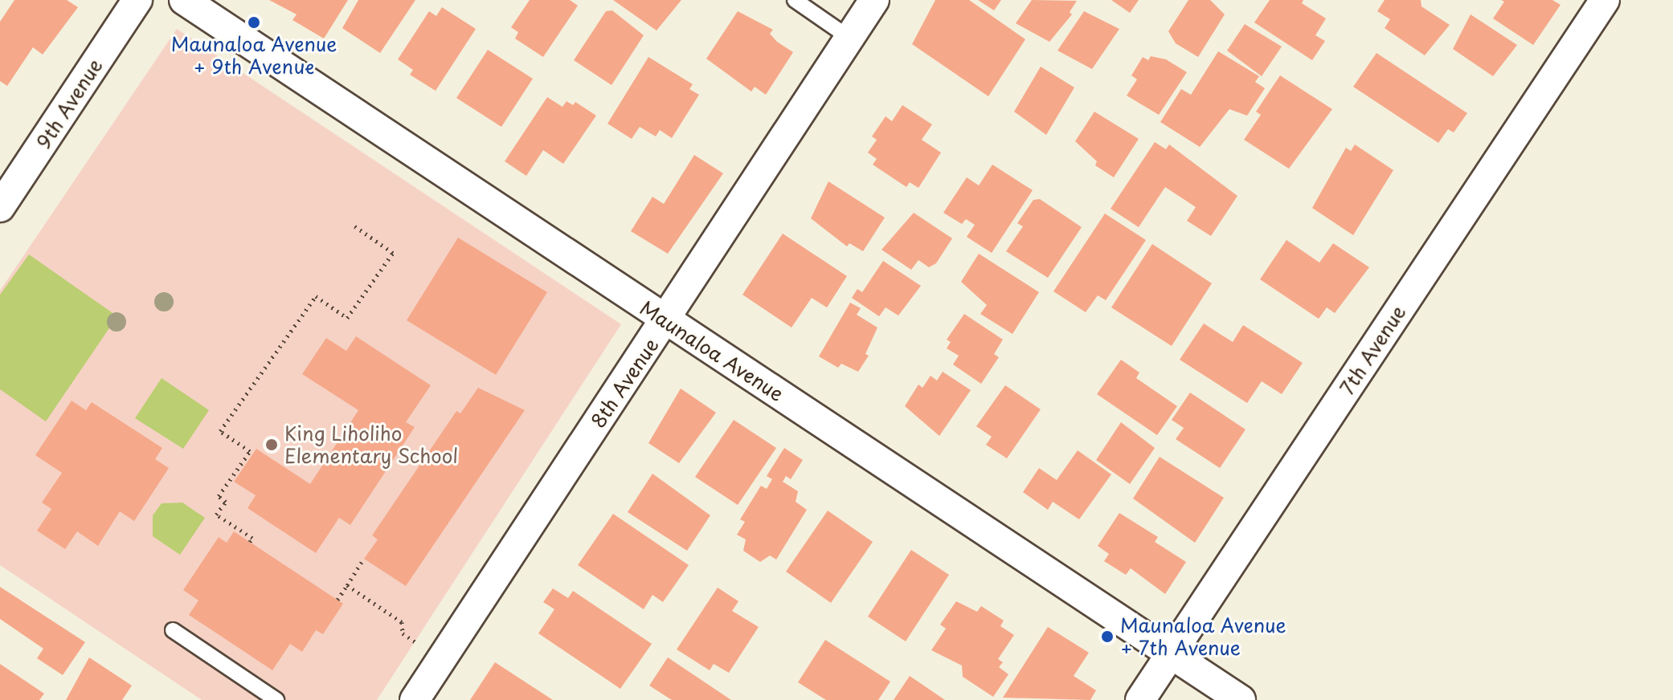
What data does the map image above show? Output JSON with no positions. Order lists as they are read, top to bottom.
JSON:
{
  "streets": {
    "street": [
      "9th Avenue",
      "7th Avenue",
      "Maunaloa Avenue",
      "8th Avenue"
    ]
  },
  "crossings": [
    ["7th Avenue", "Maunaloa Avenue"],
    ["Maunaloa Avenue", "8th Avenue"]
  ],
  "places": ["Maunaloa Avenue + 9th Avenue", "King Liholiho Elementary School", "Maunaloa Avenue + 7th Avenue"]
}
